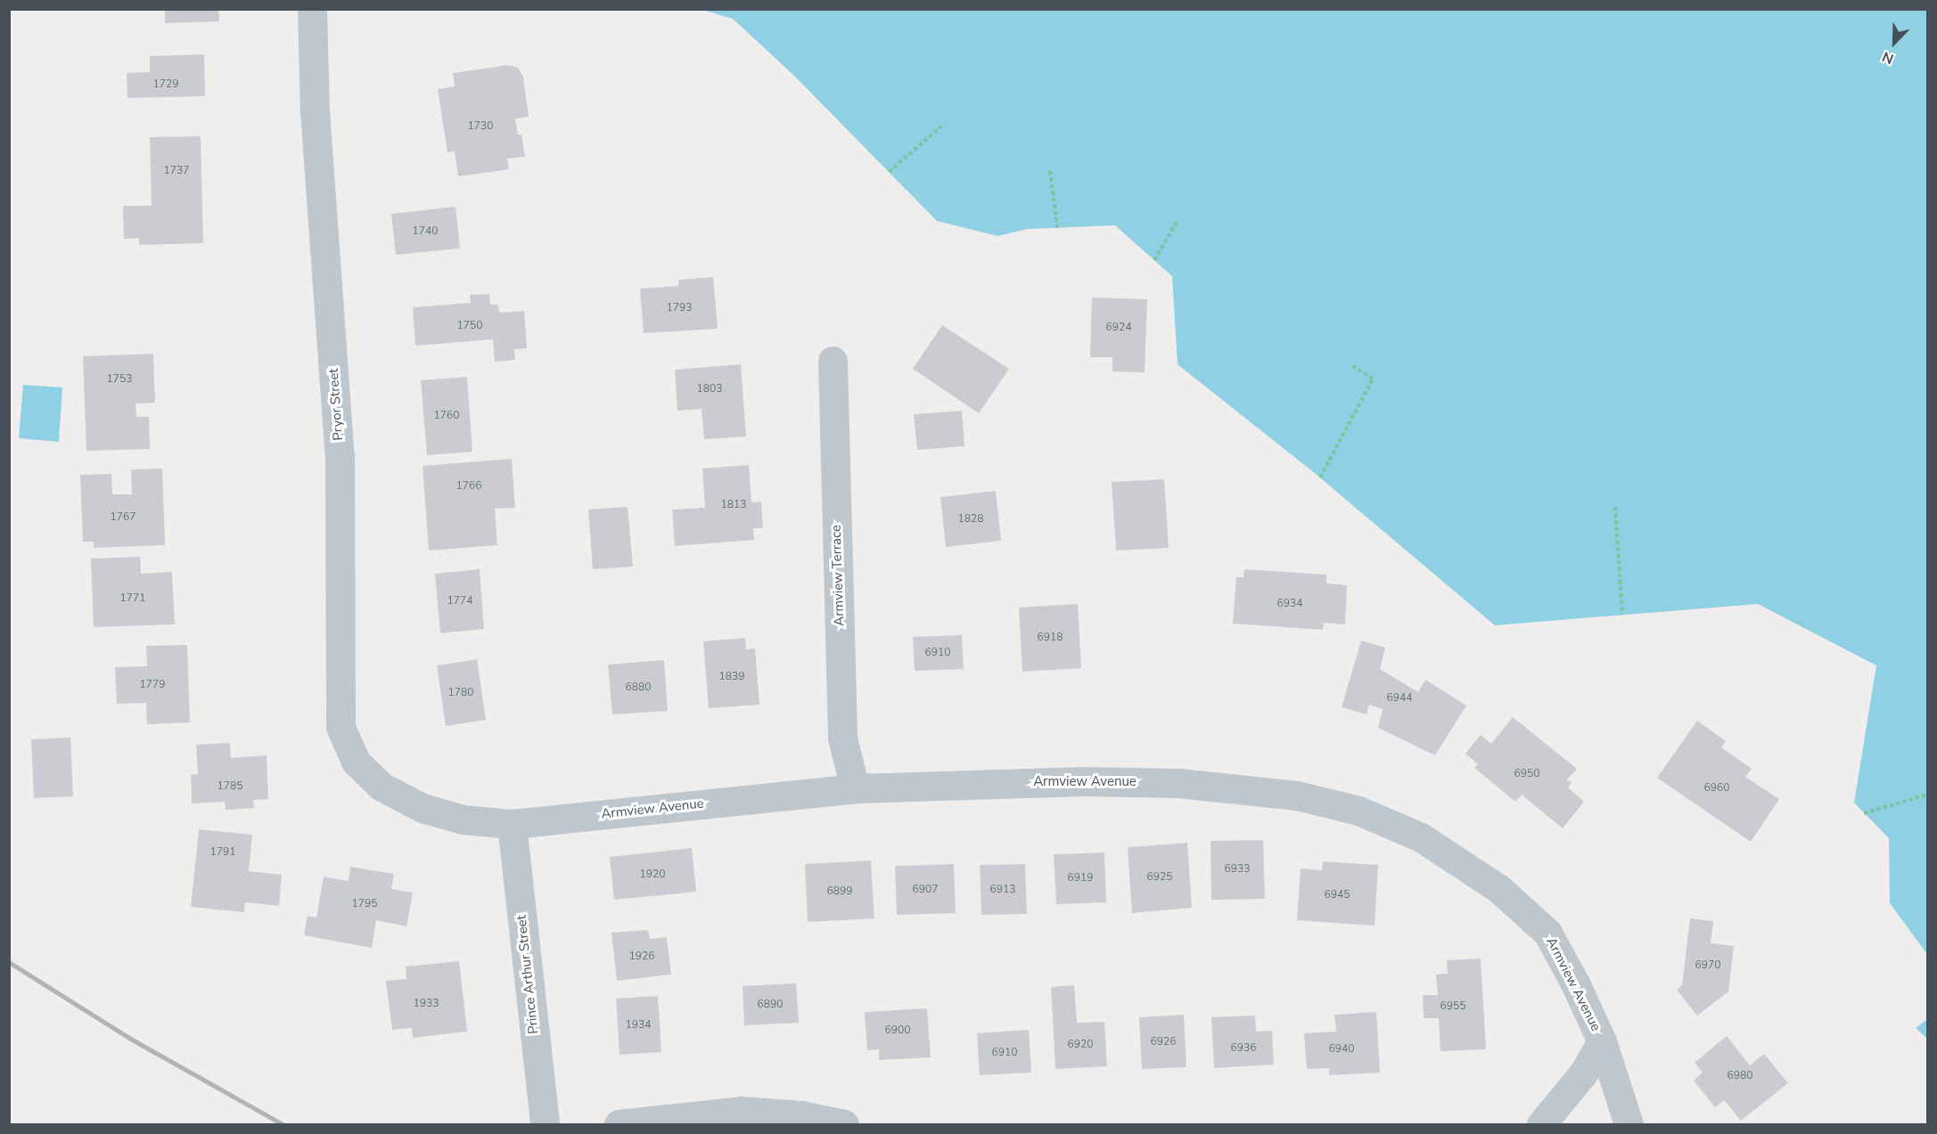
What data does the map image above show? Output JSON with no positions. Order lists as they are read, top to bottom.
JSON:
{
  "streets": {
    "street": [
      "Pryor Street",
      "Armview Terrace",
      "Armview Avenue",
      "Prince Arthur Street"
    ]
  },
  "crossings": [
    ["Pryor Street", "Armview Avenue"],
    ["Armview Terrace", "Armview Avenue"],
    ["Armview Avenue", "Prince Arthur Street"]
  ],
  "house_numbers": [
    "1729",
    "1730",
    "1737",
    "1740",
    "1793",
    "1750",
    "6924",
    "1753",
    "1803",
    "1760",
    "1766",
    "1813",
    "1767",
    "1828",
    "1771",
    "1774",
    "6934",
    "6918",
    "6910",
    "1839",
    "1779",
    "6880",
    "1780",
    "6944",
    "6950",
    "1785",
    "6960",
    "1791",
    "6933",
    "1920",
    "6925",
    "6919",
    "6907",
    "6913",
    "6899",
    "6945",
    "1795",
    "1926",
    "6970",
    "1933",
    "6890",
    "6955",
    "1934",
    "6900",
    "6926",
    "6920",
    "6936",
    "6940",
    "6910",
    "6980"
  ],
  "north": "bottom left"
}
